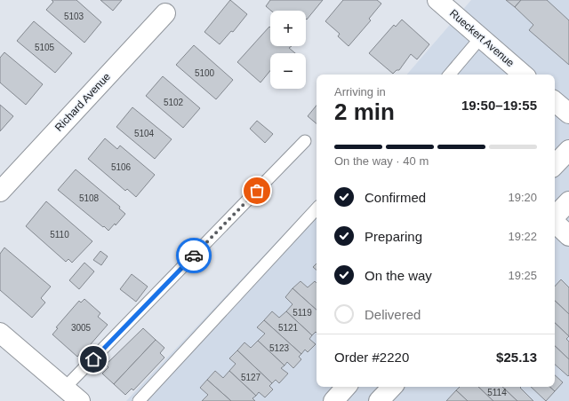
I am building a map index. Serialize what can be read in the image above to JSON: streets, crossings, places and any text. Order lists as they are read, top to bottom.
{
  "streets": {
    "street": ["Rueckert Avenue", "Richard Avenue"]
  },
  "house_numbers": [
    "5103",
    "5105",
    "5100",
    "5102",
    "5104",
    "5106",
    "5108",
    "5110",
    "5119",
    "3005",
    "5121",
    "5123",
    "5127",
    "5114"
  ],
  "page": {
    "map_buttons": ["+", "−"],
    "heading": ["2 min", "Arriving in", "19:50–19:55"],
    "panel": ["Order #2220", "$25.13"],
    "bar": "On the way · 40 m",
    "list": [
      ["Confirmed", "19:20"],
      ["Preparing", "19:22"],
      ["On the way", "19:25"],
      "Delivered"
    ]
  }
}
